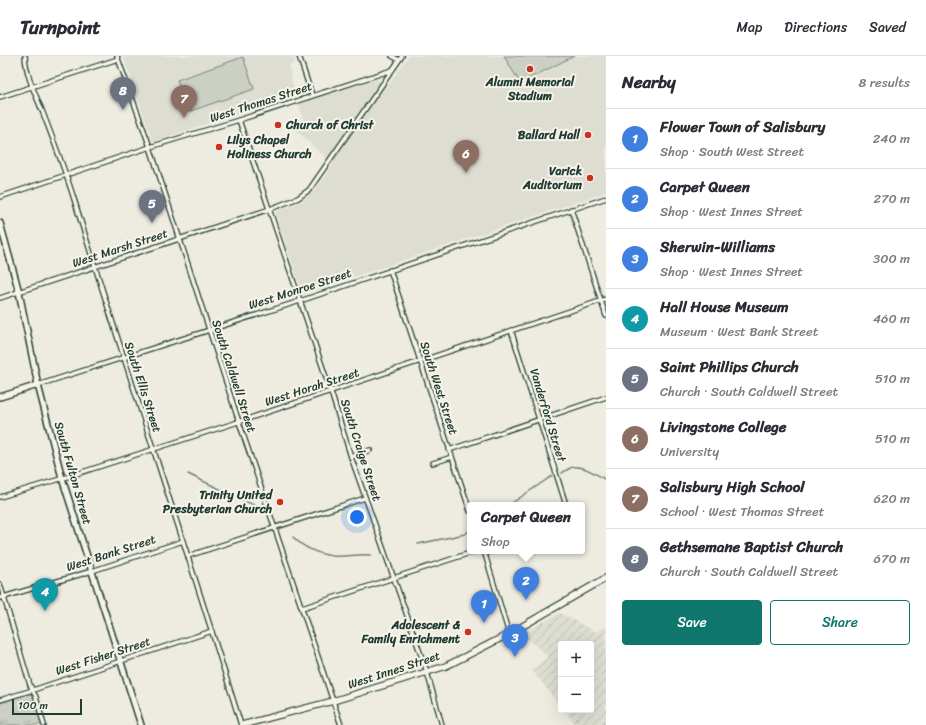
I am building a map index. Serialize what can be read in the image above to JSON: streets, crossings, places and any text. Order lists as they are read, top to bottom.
{
  "streets": {
    "main road": ["West Innes Street"],
    "street": [
      "West Thomas Street",
      "West Marsh Street",
      "West Monroe Street",
      "South Caldwell Street",
      "South Ellis Street",
      "West Horah Street",
      "South West Street",
      "Vanderford Street",
      "South Craige Street",
      "South Fulton Street",
      "West Bank Street",
      "West Fisher Street"
    ]
  },
  "crossings": [
    ["West Thomas Street", "West Marsh Street"],
    ["West Thomas Street", "South Caldwell Street"],
    ["West Thomas Street", "South Ellis Street"],
    ["West Thomas Street", "South Craige Street"],
    ["West Marsh Street", "South Caldwell Street"],
    ["West Marsh Street", "South Ellis Street"],
    ["West Marsh Street", "South Craige Street"],
    ["West Marsh Street", "South Fulton Street"],
    ["West Monroe Street", "South Caldwell Street"],
    ["West Monroe Street", "South Ellis Street"],
    ["West Monroe Street", "South West Street"],
    ["West Monroe Street", "South Craige Street"],
    ["West Monroe Street", "South Fulton Street"],
    ["South Caldwell Street", "West Horah Street"],
    ["South Caldwell Street", "West Innes Street"],
    ["South Ellis Street", "West Horah Street"],
    ["South Ellis Street", "West Bank Street"],
    ["South Ellis Street", "West Fisher Street"],
    ["South Ellis Street", "West Innes Street"],
    ["West Horah Street", "South West Street"],
    ["West Horah Street", "Vanderford Street"],
    ["West Horah Street", "South Craige Street"],
    ["West Horah Street", "South Fulton Street"],
    ["South Craige Street", "West Innes Street"],
    ["South Fulton Street", "West Bank Street"],
    ["South Fulton Street", "West Fisher Street"]
  ],
  "places": [
    "Alumni Memorial Stadium",
    "Church of Christ",
    "Ballard Hall",
    "Lilys Chapel Holiness Church",
    "Varick Auditorium",
    "Trinity United Presbyterian Church",
    "Adolescent & Family Enrichment"
  ],
  "scale_bar": "100 m",
  "page": {
    "header": "Turnpoint",
    "nav": ["Map", "Directions", "Saved"],
    "heading": ["Nearby", "8 results"],
    "pins": [
      "8",
      "7",
      "6",
      "5",
      "2",
      "4",
      "1",
      "3"
    ],
    "list": [
      {
        "mark": "1",
        "name": "Flower Town of Salisbury",
        "note": "Shop · South West Street",
        "value": "240 m"
      },
      {
        "mark": "2",
        "name": "Carpet Queen",
        "note": "Shop · West Innes Street",
        "value": "270 m"
      },
      {
        "mark": "3",
        "name": "Sherwin-Williams",
        "note": "Shop · West Innes Street",
        "value": "300 m"
      },
      {
        "mark": "4",
        "name": "Hall House Museum",
        "note": "Museum · West Bank Street",
        "value": "460 m"
      },
      {
        "mark": "5",
        "name": "Saint Phillips Church",
        "note": "Church · South Caldwell Street",
        "value": "510 m"
      },
      {
        "mark": "6",
        "name": "Livingstone College",
        "note": "University",
        "value": "510 m"
      },
      {
        "mark": "7",
        "name": "Salisbury High School",
        "note": "School · West Thomas Street",
        "value": "620 m"
      },
      {
        "mark": "8",
        "name": "Gethsemane Baptist Church",
        "note": "Church · South Caldwell Street",
        "value": "670 m"
      }
    ],
    "popup": ["Carpet Queen", "Shop"],
    "buttons": ["Save", "Share"],
    "map_buttons": ["+", "−"],
    "scale": "100 m"
  }
}
